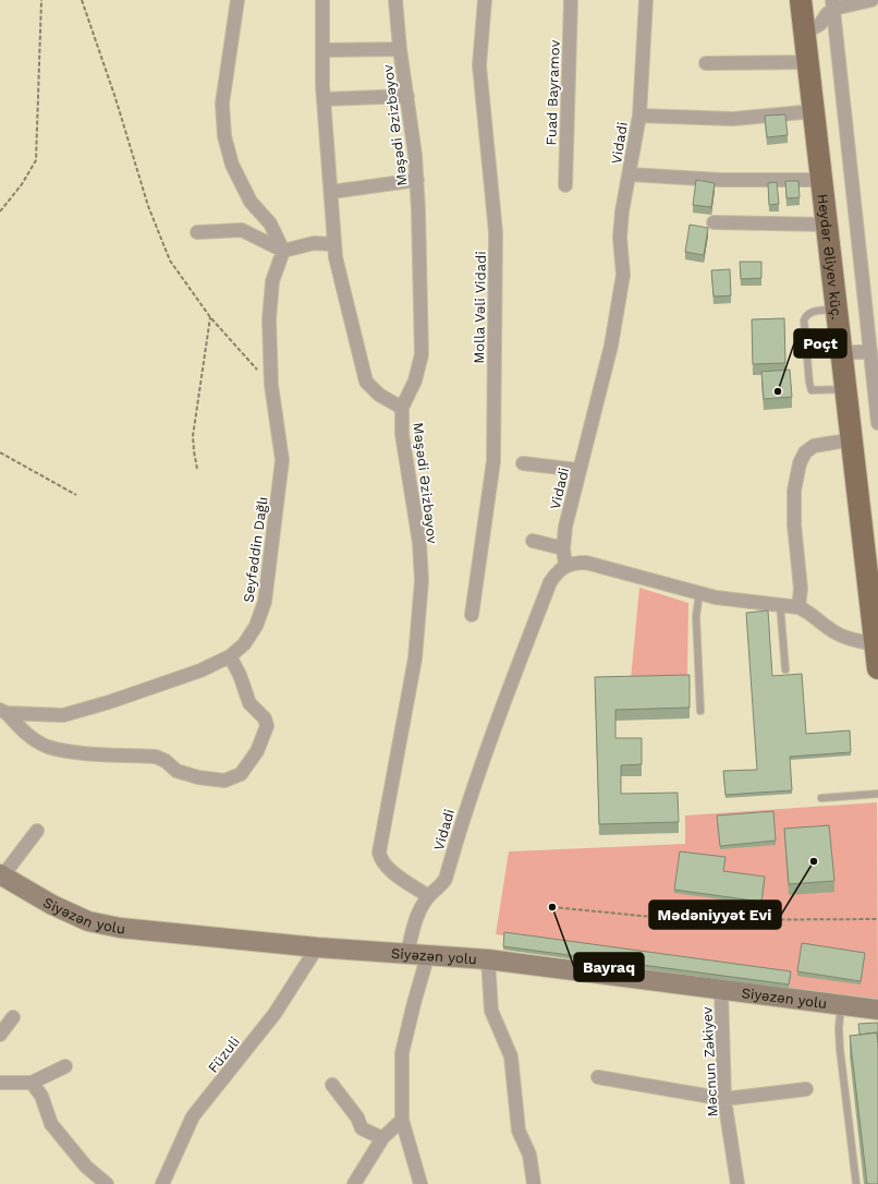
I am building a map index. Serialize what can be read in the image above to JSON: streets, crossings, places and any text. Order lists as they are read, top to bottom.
{
  "streets": {
    "main road": ["Heydər Əliyev küç."],
    "street": [
      "Fuad Bayramov",
      "Məşədi Əzizbəyov",
      "Vidadi",
      "Molla Vəli Vidadi",
      "Seyfəddin Dağlı",
      "Siyəzən yolu",
      "Füzuli",
      "Məcnun Zəkiyev"
    ]
  },
  "crossings": [
    ["Məşədi Əzizbəyov", "Vidadi"],
    ["Vidadi", "Siyəzən yolu"],
    ["Siyəzən yolu", "Füzuli"],
    ["Siyəzən yolu", "Məcnun Zəkiyev"]
  ],
  "places": ["Poçt", "Mədəniyyət Evi", "Bayraq"]
}
